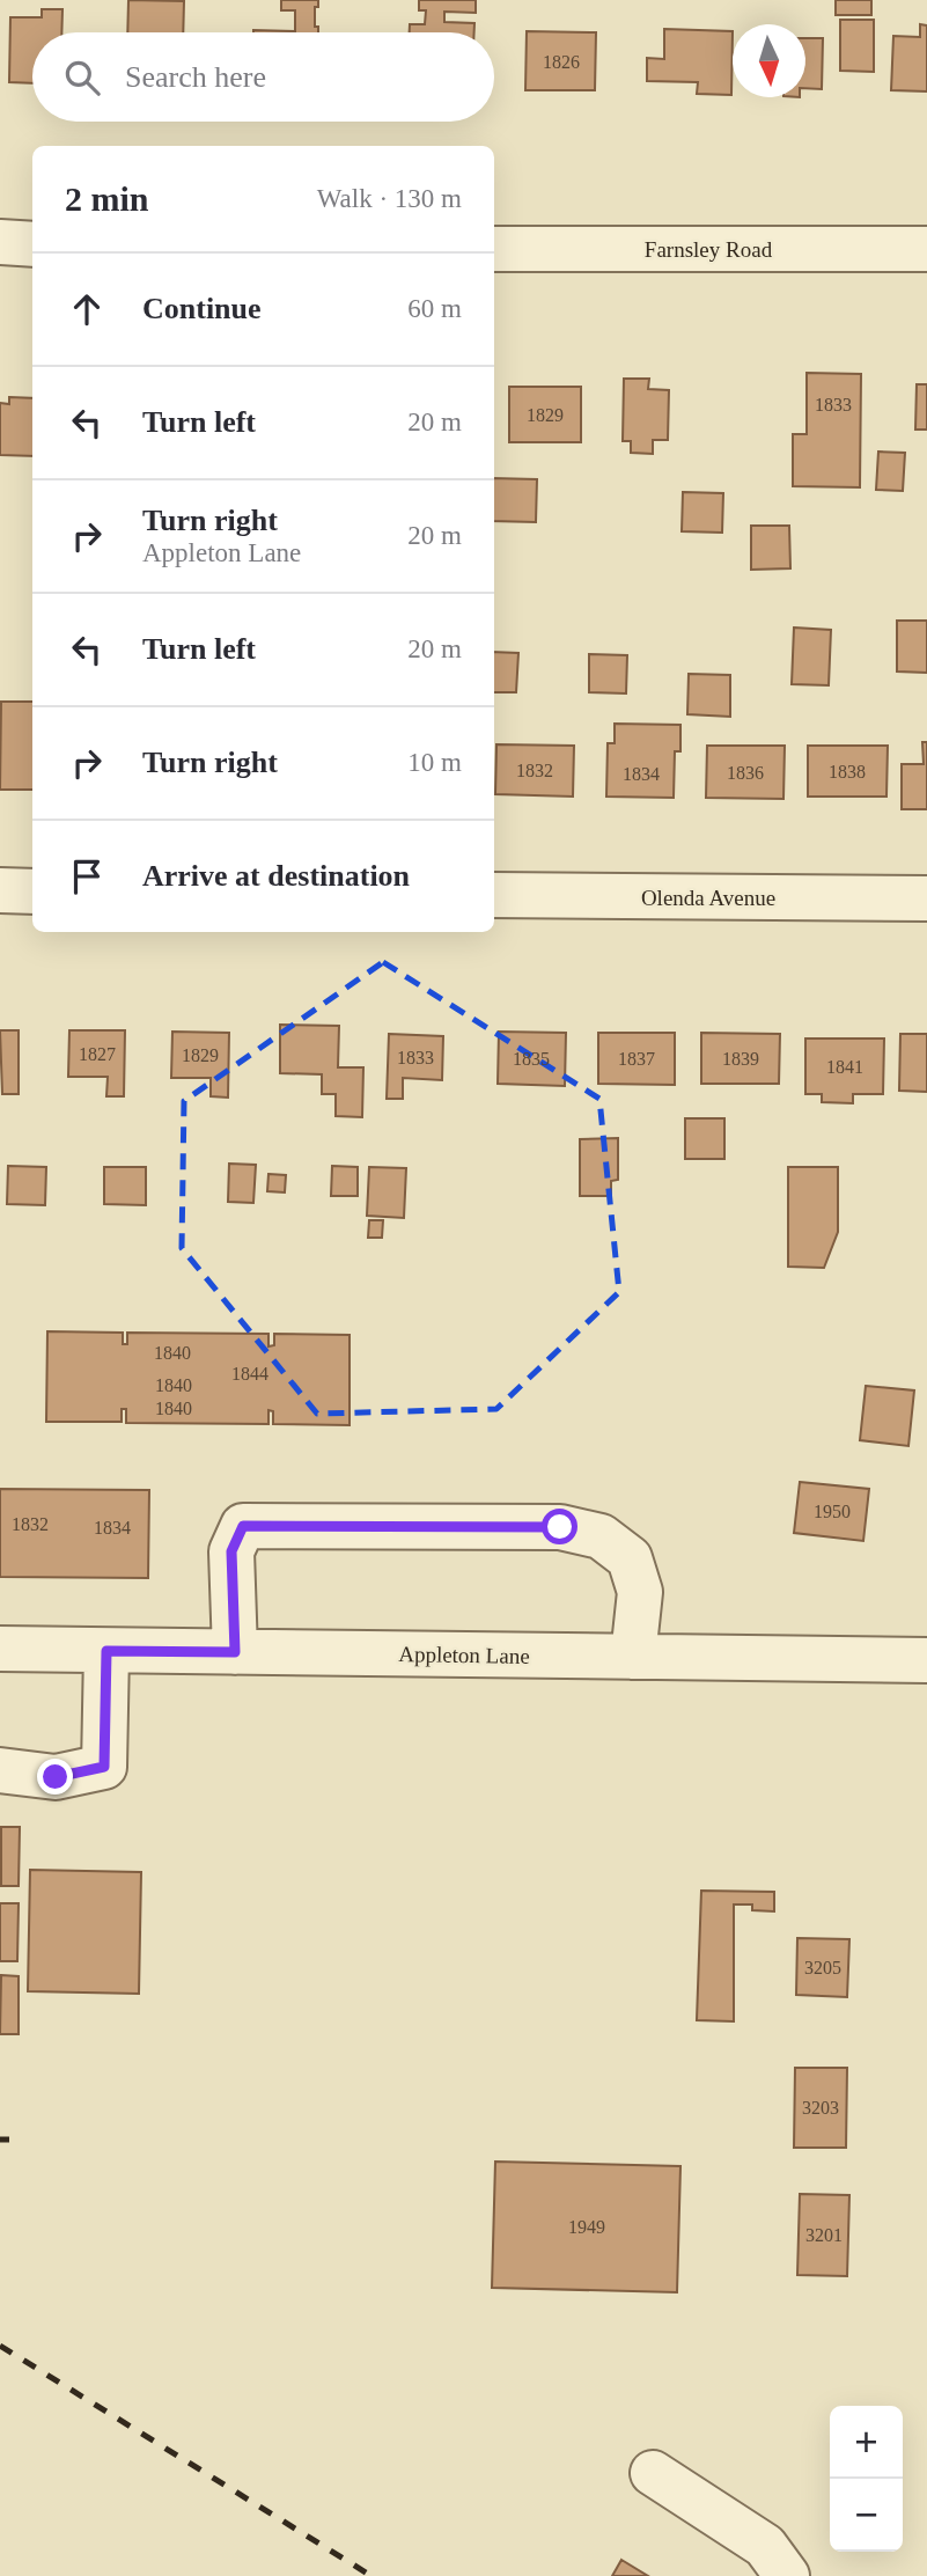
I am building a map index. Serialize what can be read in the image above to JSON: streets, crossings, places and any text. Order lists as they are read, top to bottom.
{
  "streets": {
    "street": ["Farnsley Road", "Olenda Avenue", "Appleton Lane"]
  },
  "house_numbers": [
    "1826",
    "1833",
    "1829",
    "1832",
    "1838",
    "1836",
    "1834",
    "1827",
    "1829",
    "1833",
    "1835",
    "1837",
    "1839",
    "1841",
    "1840",
    "1844",
    "1840",
    "1840",
    "1950",
    "1832",
    "1834",
    "3205",
    "3203",
    "1949",
    "3201"
  ],
  "north": "bottom",
  "page": {
    "search": "Search here",
    "heading": ["2 min", "Walk · 130 m"],
    "list": [
      ["Continue", "60 m"],
      ["Turn left", "20 m"],
      ["Turn right", "Appleton Lane", "20 m"],
      ["Turn left", "20 m"],
      ["Turn right", "10 m"],
      "Arrive at destination"
    ],
    "map_buttons": ["+", "−"]
  }
}
